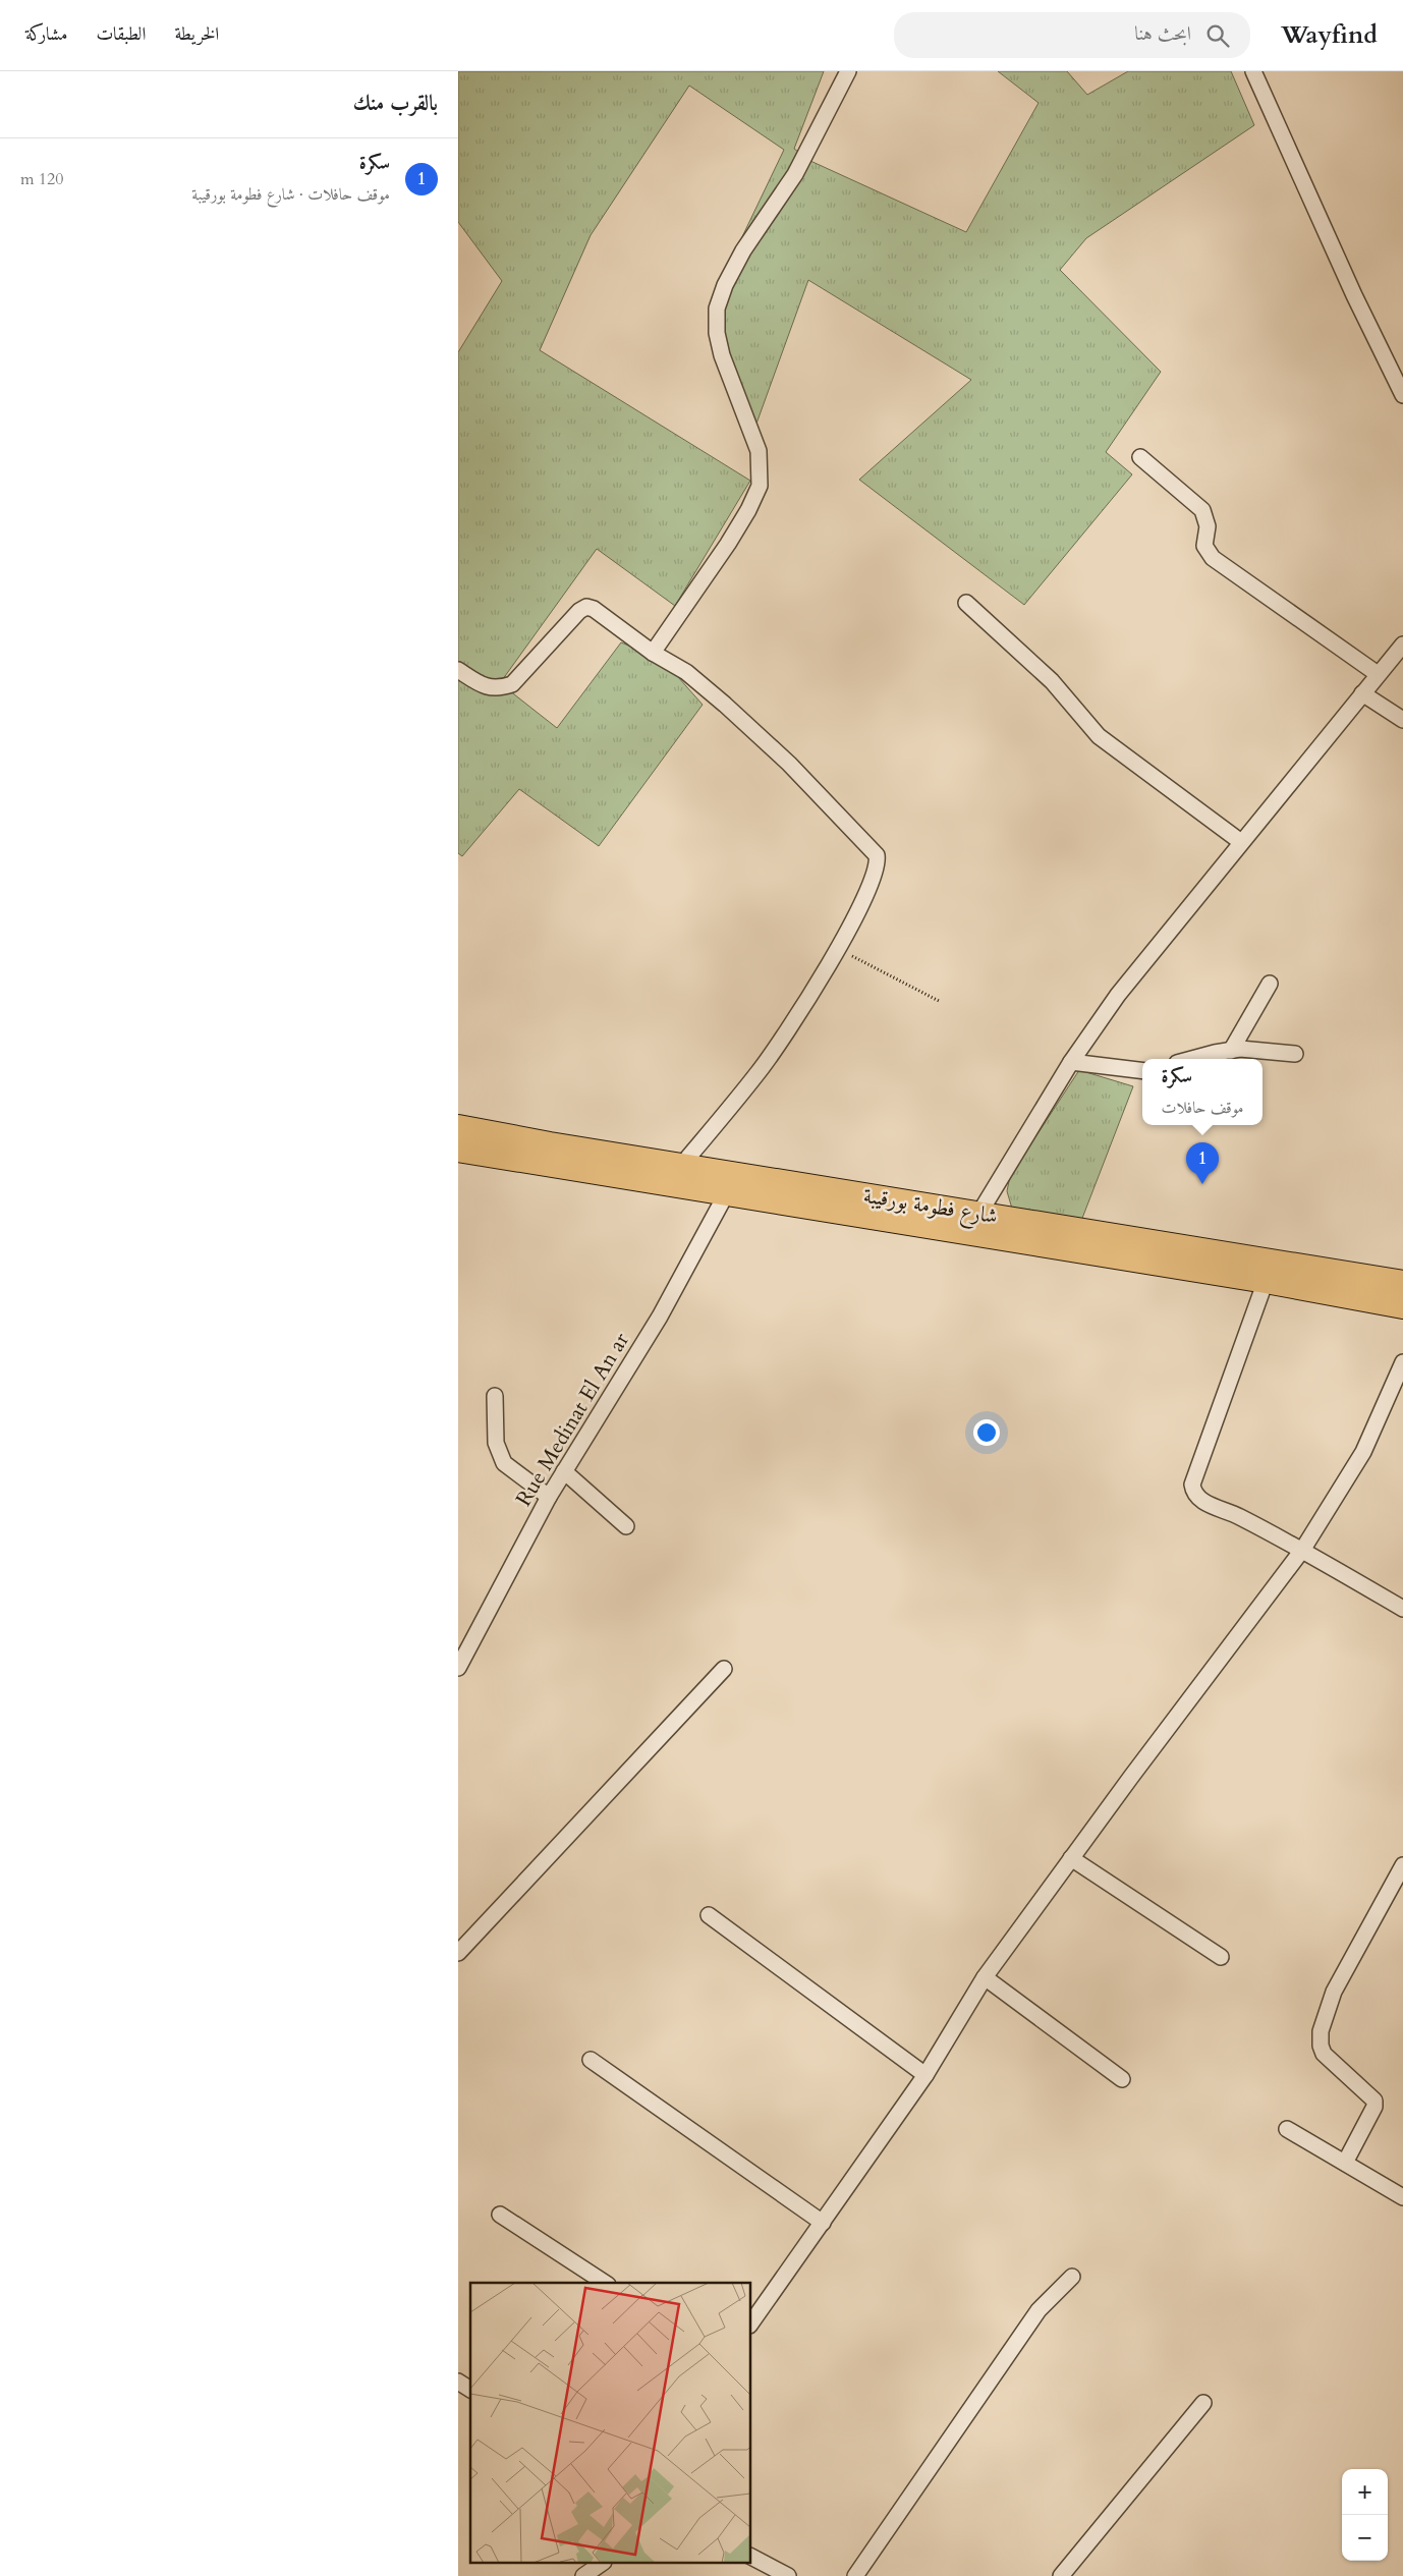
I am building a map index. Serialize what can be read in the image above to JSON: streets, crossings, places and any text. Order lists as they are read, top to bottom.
{
  "streets": {
    "main road": ["شارع فطومة بورقيبة"],
    "street": ["Rue Medinat El An ar"]
  },
  "crossings": [
    ["شارع فطومة بورقيبة", "Rue Medinat El An ar"]
  ],
  "page": {
    "header": "Wayfind",
    "search": "ابحث هنا",
    "nav": ["الخريطة", "الطبقات", "مشاركة"],
    "heading": "بالقرب منك",
    "list": [
      {
        "mark": "1",
        "name": "سكرة",
        "note": "موقف حافلات · شارع فطومة بورقيبة",
        "value": "120 m"
      }
    ],
    "popup": ["سكرة", "موقف حافلات"],
    "pins": "1",
    "map_buttons": ["+", "−"]
  }
}
